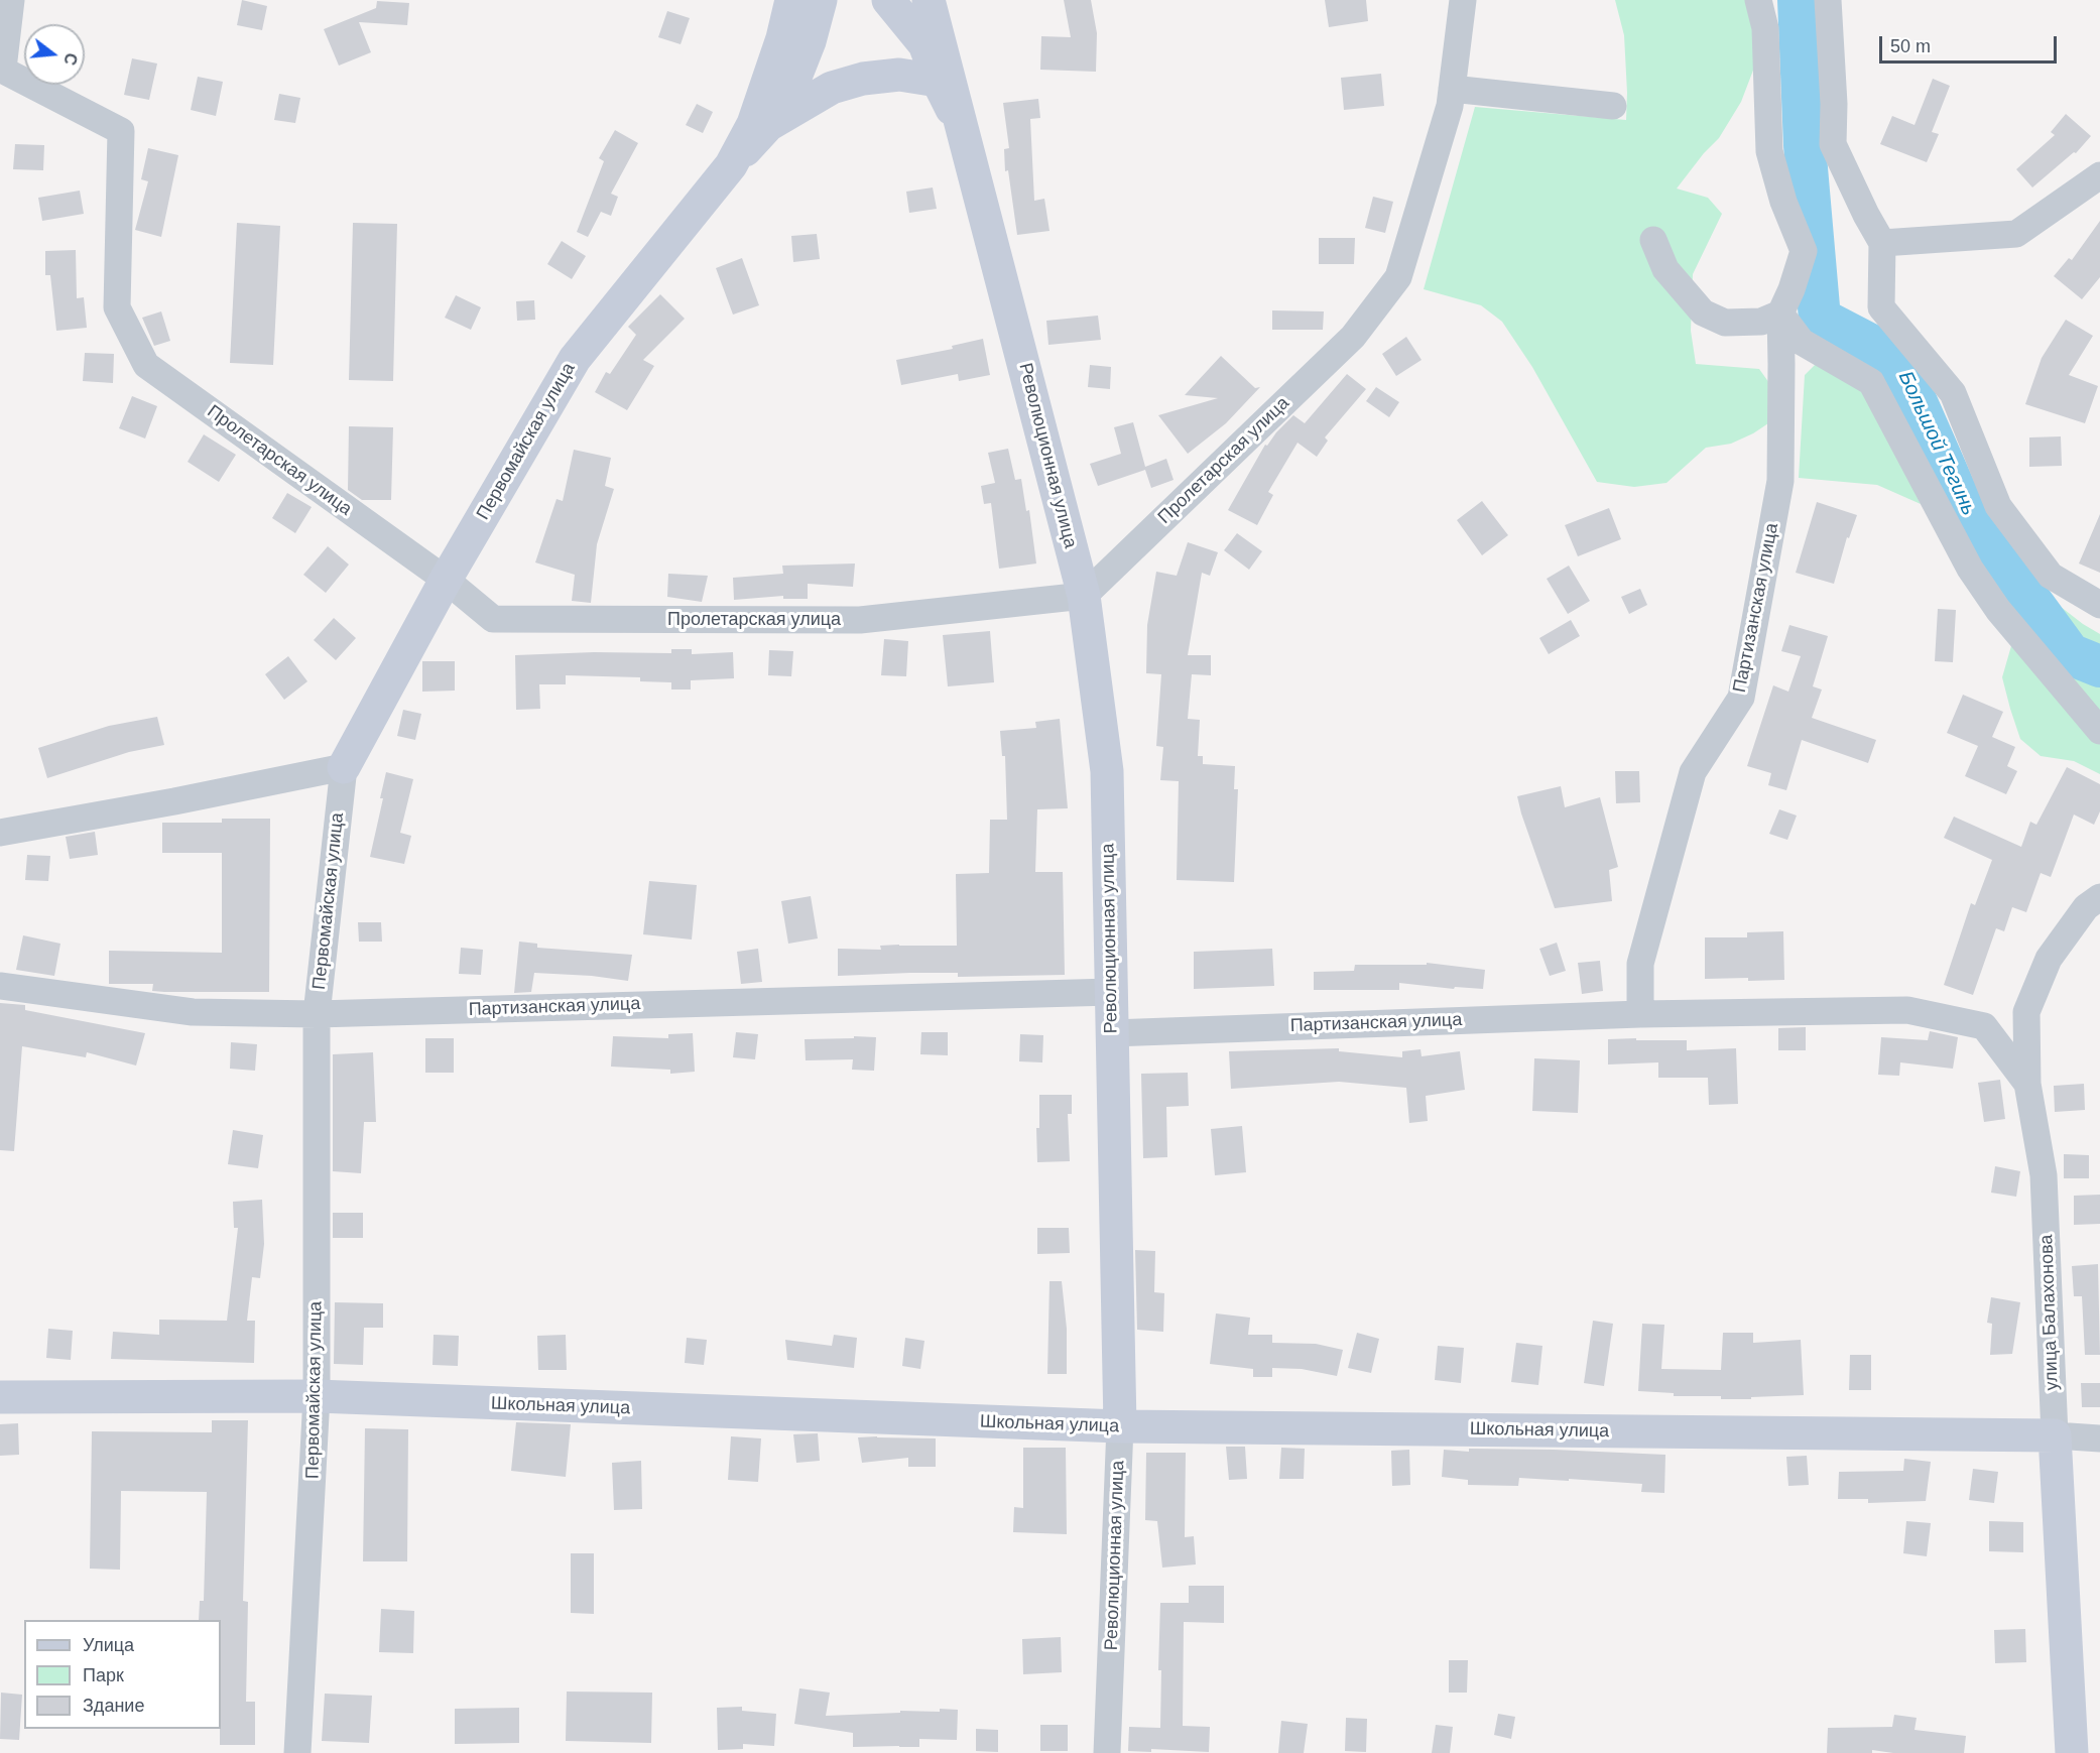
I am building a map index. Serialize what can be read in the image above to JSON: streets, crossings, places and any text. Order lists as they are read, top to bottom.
{
  "streets": {
    "street": [
      "Первомайская улица",
      "Революционная улица",
      "Пролетарская улица",
      "Партизанская улица",
      "улица Балахонова",
      "Школьная улица"
    ]
  },
  "crossings": [
    ["Первомайская улица", "Пролетарская улица"],
    ["Первомайская улица", "Партизанская улица"],
    ["Первомайская улица", "Школьная улица"],
    ["Революционная улица", "Пролетарская улица"],
    ["Революционная улица", "Партизанская улица"],
    ["Революционная улица", "Школьная улица"],
    ["Партизанская улица", "улица Балахонова"],
    ["улица Балахонова", "Школьная улица"]
  ],
  "water": ["Большой Тегинь"],
  "legend": ["Улица", "Парк", "Здание"],
  "scale_bar": "50 m",
  "north": "right"
}
